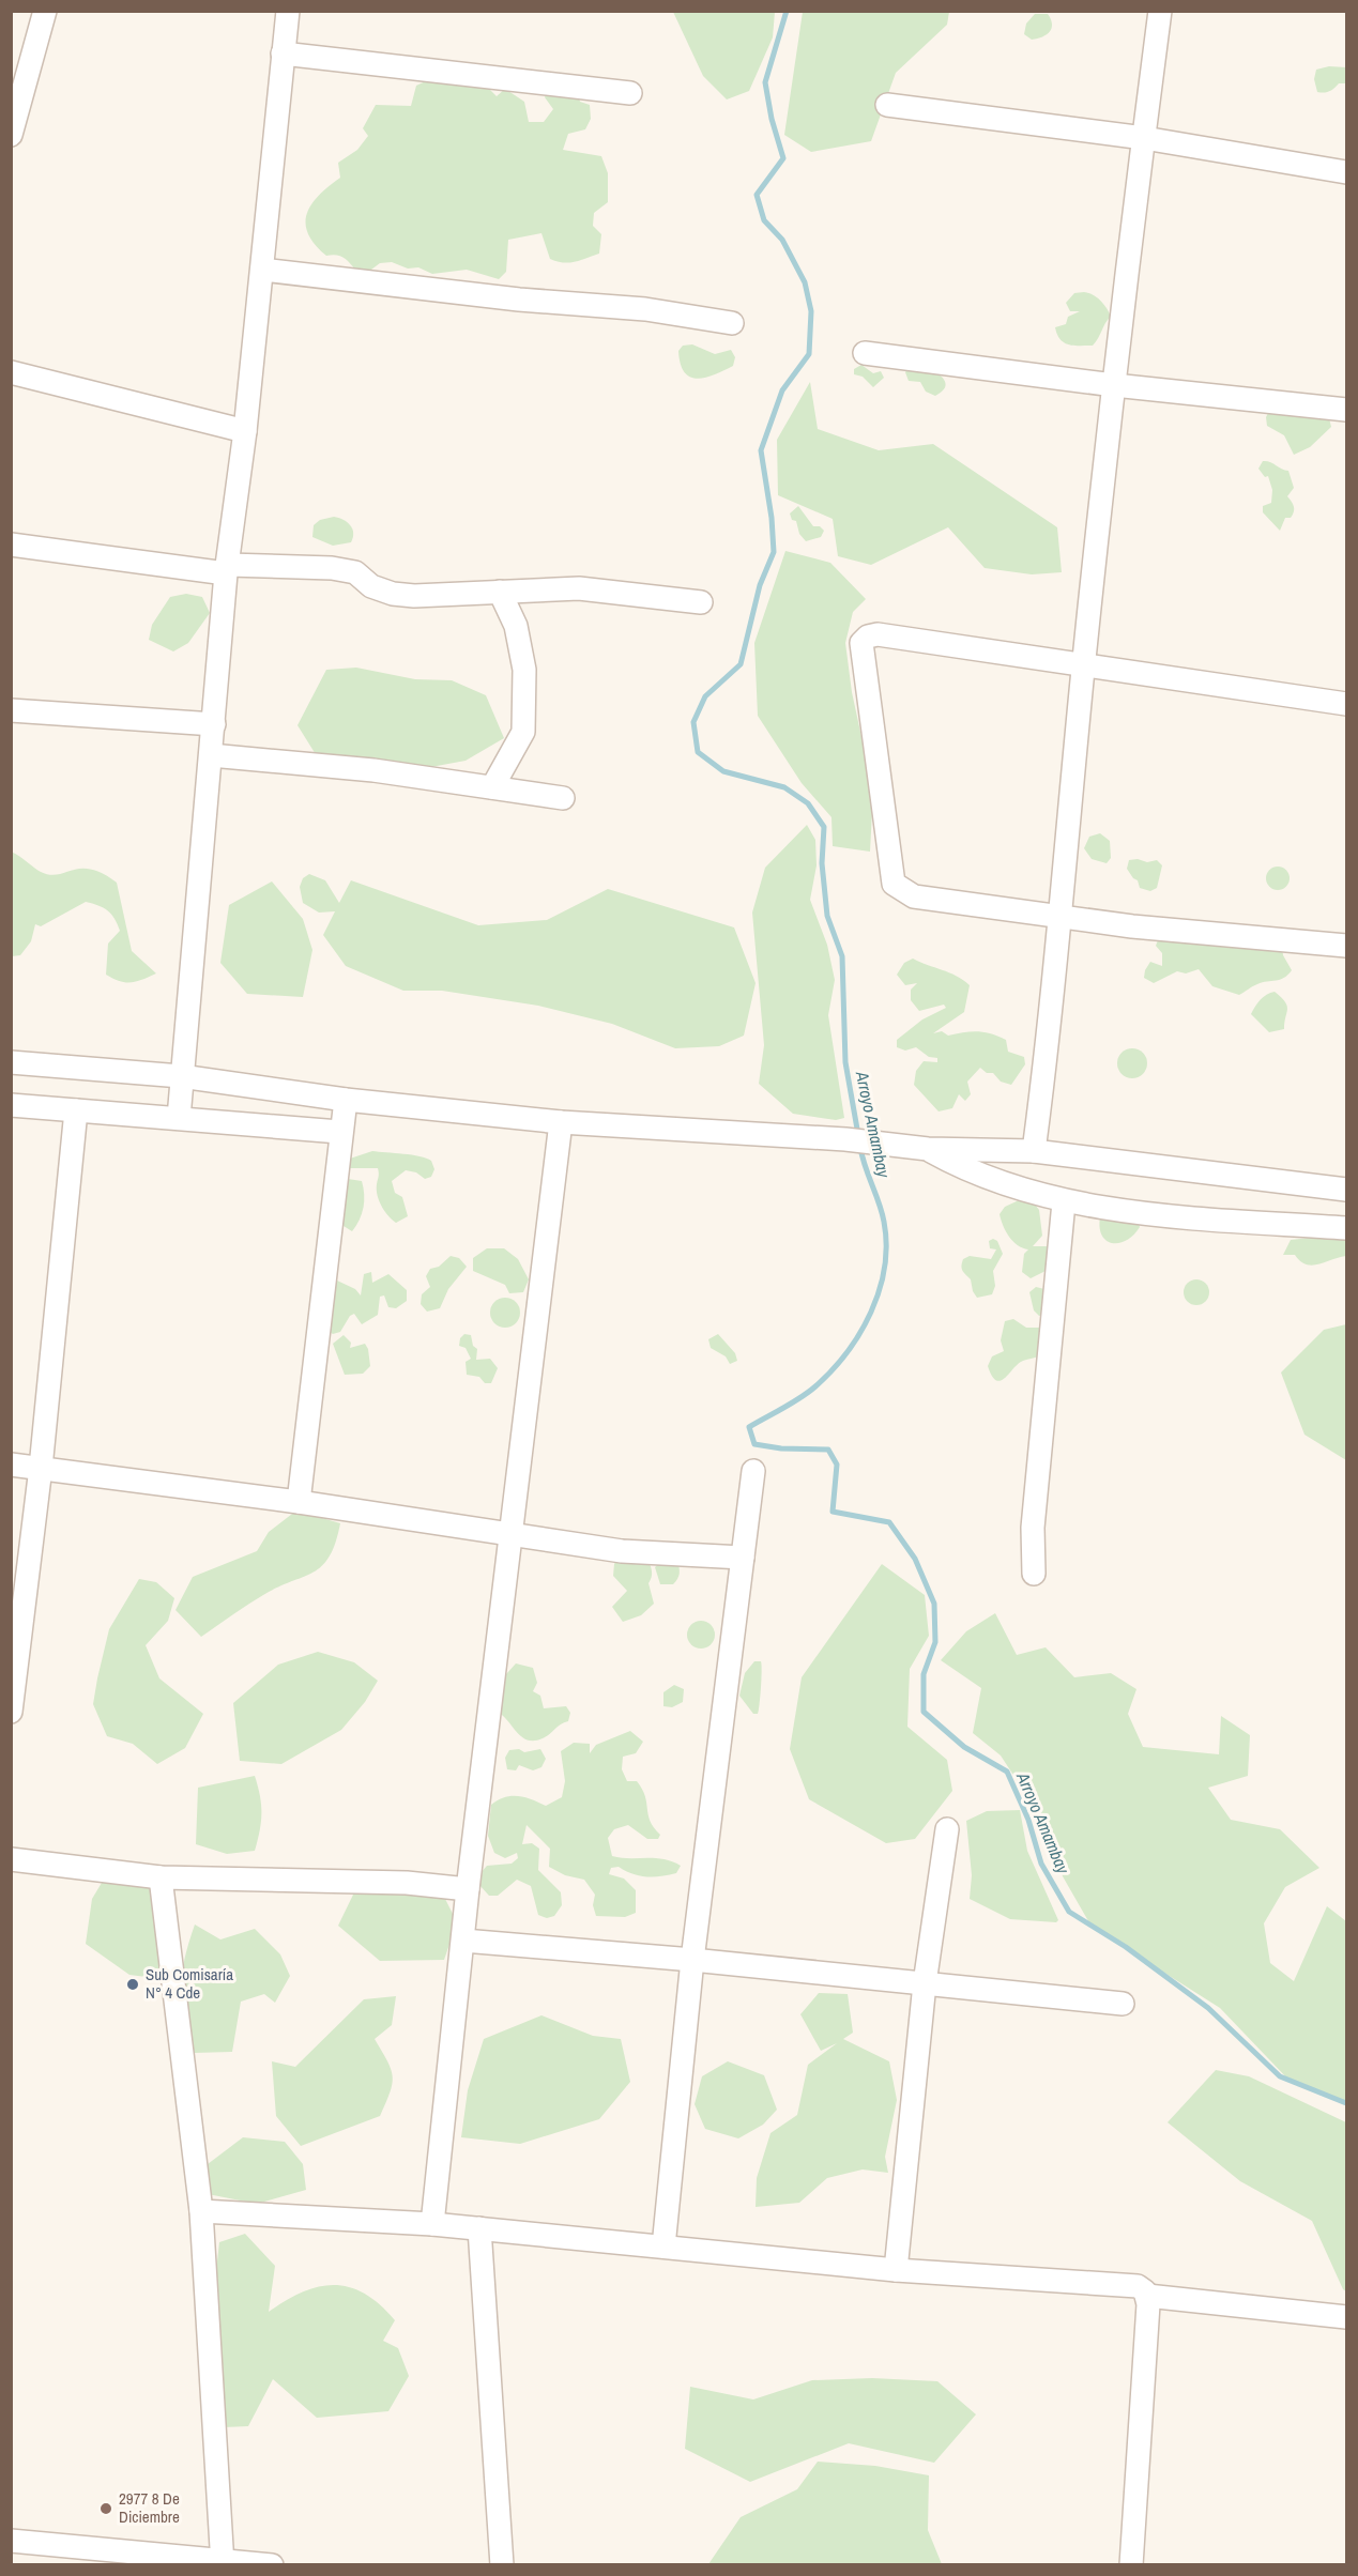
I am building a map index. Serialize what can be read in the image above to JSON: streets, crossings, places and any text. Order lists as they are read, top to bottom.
{
  "water": ["Arroyo Amambay"],
  "places": ["Sub Comisaría N° 4 Cde", "2977 8 De Diciembre"]
}
